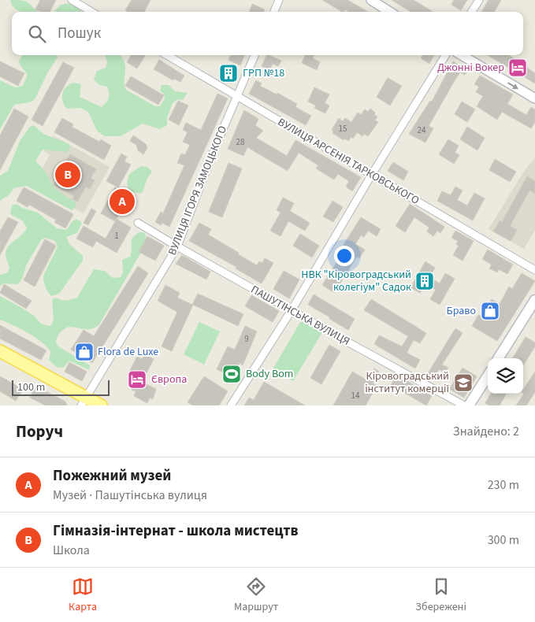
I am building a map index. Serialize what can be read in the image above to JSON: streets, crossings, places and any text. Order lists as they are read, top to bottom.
{
  "streets": {
    "street": ["ВУЛИЦЯ АРСЕНІЯ ТАРКОВСЬКОГО", "ВУЛИЦЯ ІГОРЯ ЗАМОЦЬКОГО", "ПАШУТІНСЬКА ВУЛИЦЯ"]
  },
  "crossings": [
    ["ВУЛИЦЯ АРСЕНІЯ ТАРКОВСЬКОГО", "ВУЛИЦЯ ІГОРЯ ЗАМОЦЬКОГО"],
    ["ВУЛИЦЯ ІГОРЯ ЗАМОЦЬКОГО", "ПАШУТІНСЬКА ВУЛИЦЯ"]
  ],
  "places": {
    "hotel": ["Джонні Вокер", "Європа"],
    "building": ["ГРП №18", "НВК \"Кіровоградський колегіум\" Садок"],
    "shop": ["Браво", "Flora de Luxe"],
    "sports": ["Body Bom"],
    "school or university": ["Кіровоградський інститут комерції"]
  },
  "house_numbers": [
    "15",
    "24",
    "28",
    "1",
    "9",
    "14"
  ],
  "scale_bar": "100 m",
  "page": {
    "search": "Пошук",
    "pins": ["B", "A"],
    "scale": "100 m",
    "heading": ["Поруч", "Знайдено: 2"],
    "list": [
      {
        "mark": "A",
        "name": "Пожежний музей",
        "note": "Музей · Пашутінська вулиця",
        "value": "230 m"
      },
      {
        "mark": "B",
        "name": "Гімназія-інтернат - школа мистецтв",
        "note": "Школа",
        "value": "300 m"
      }
    ],
    "nav": ["Карта", "Маршрут", "Збережені"]
  }
}
